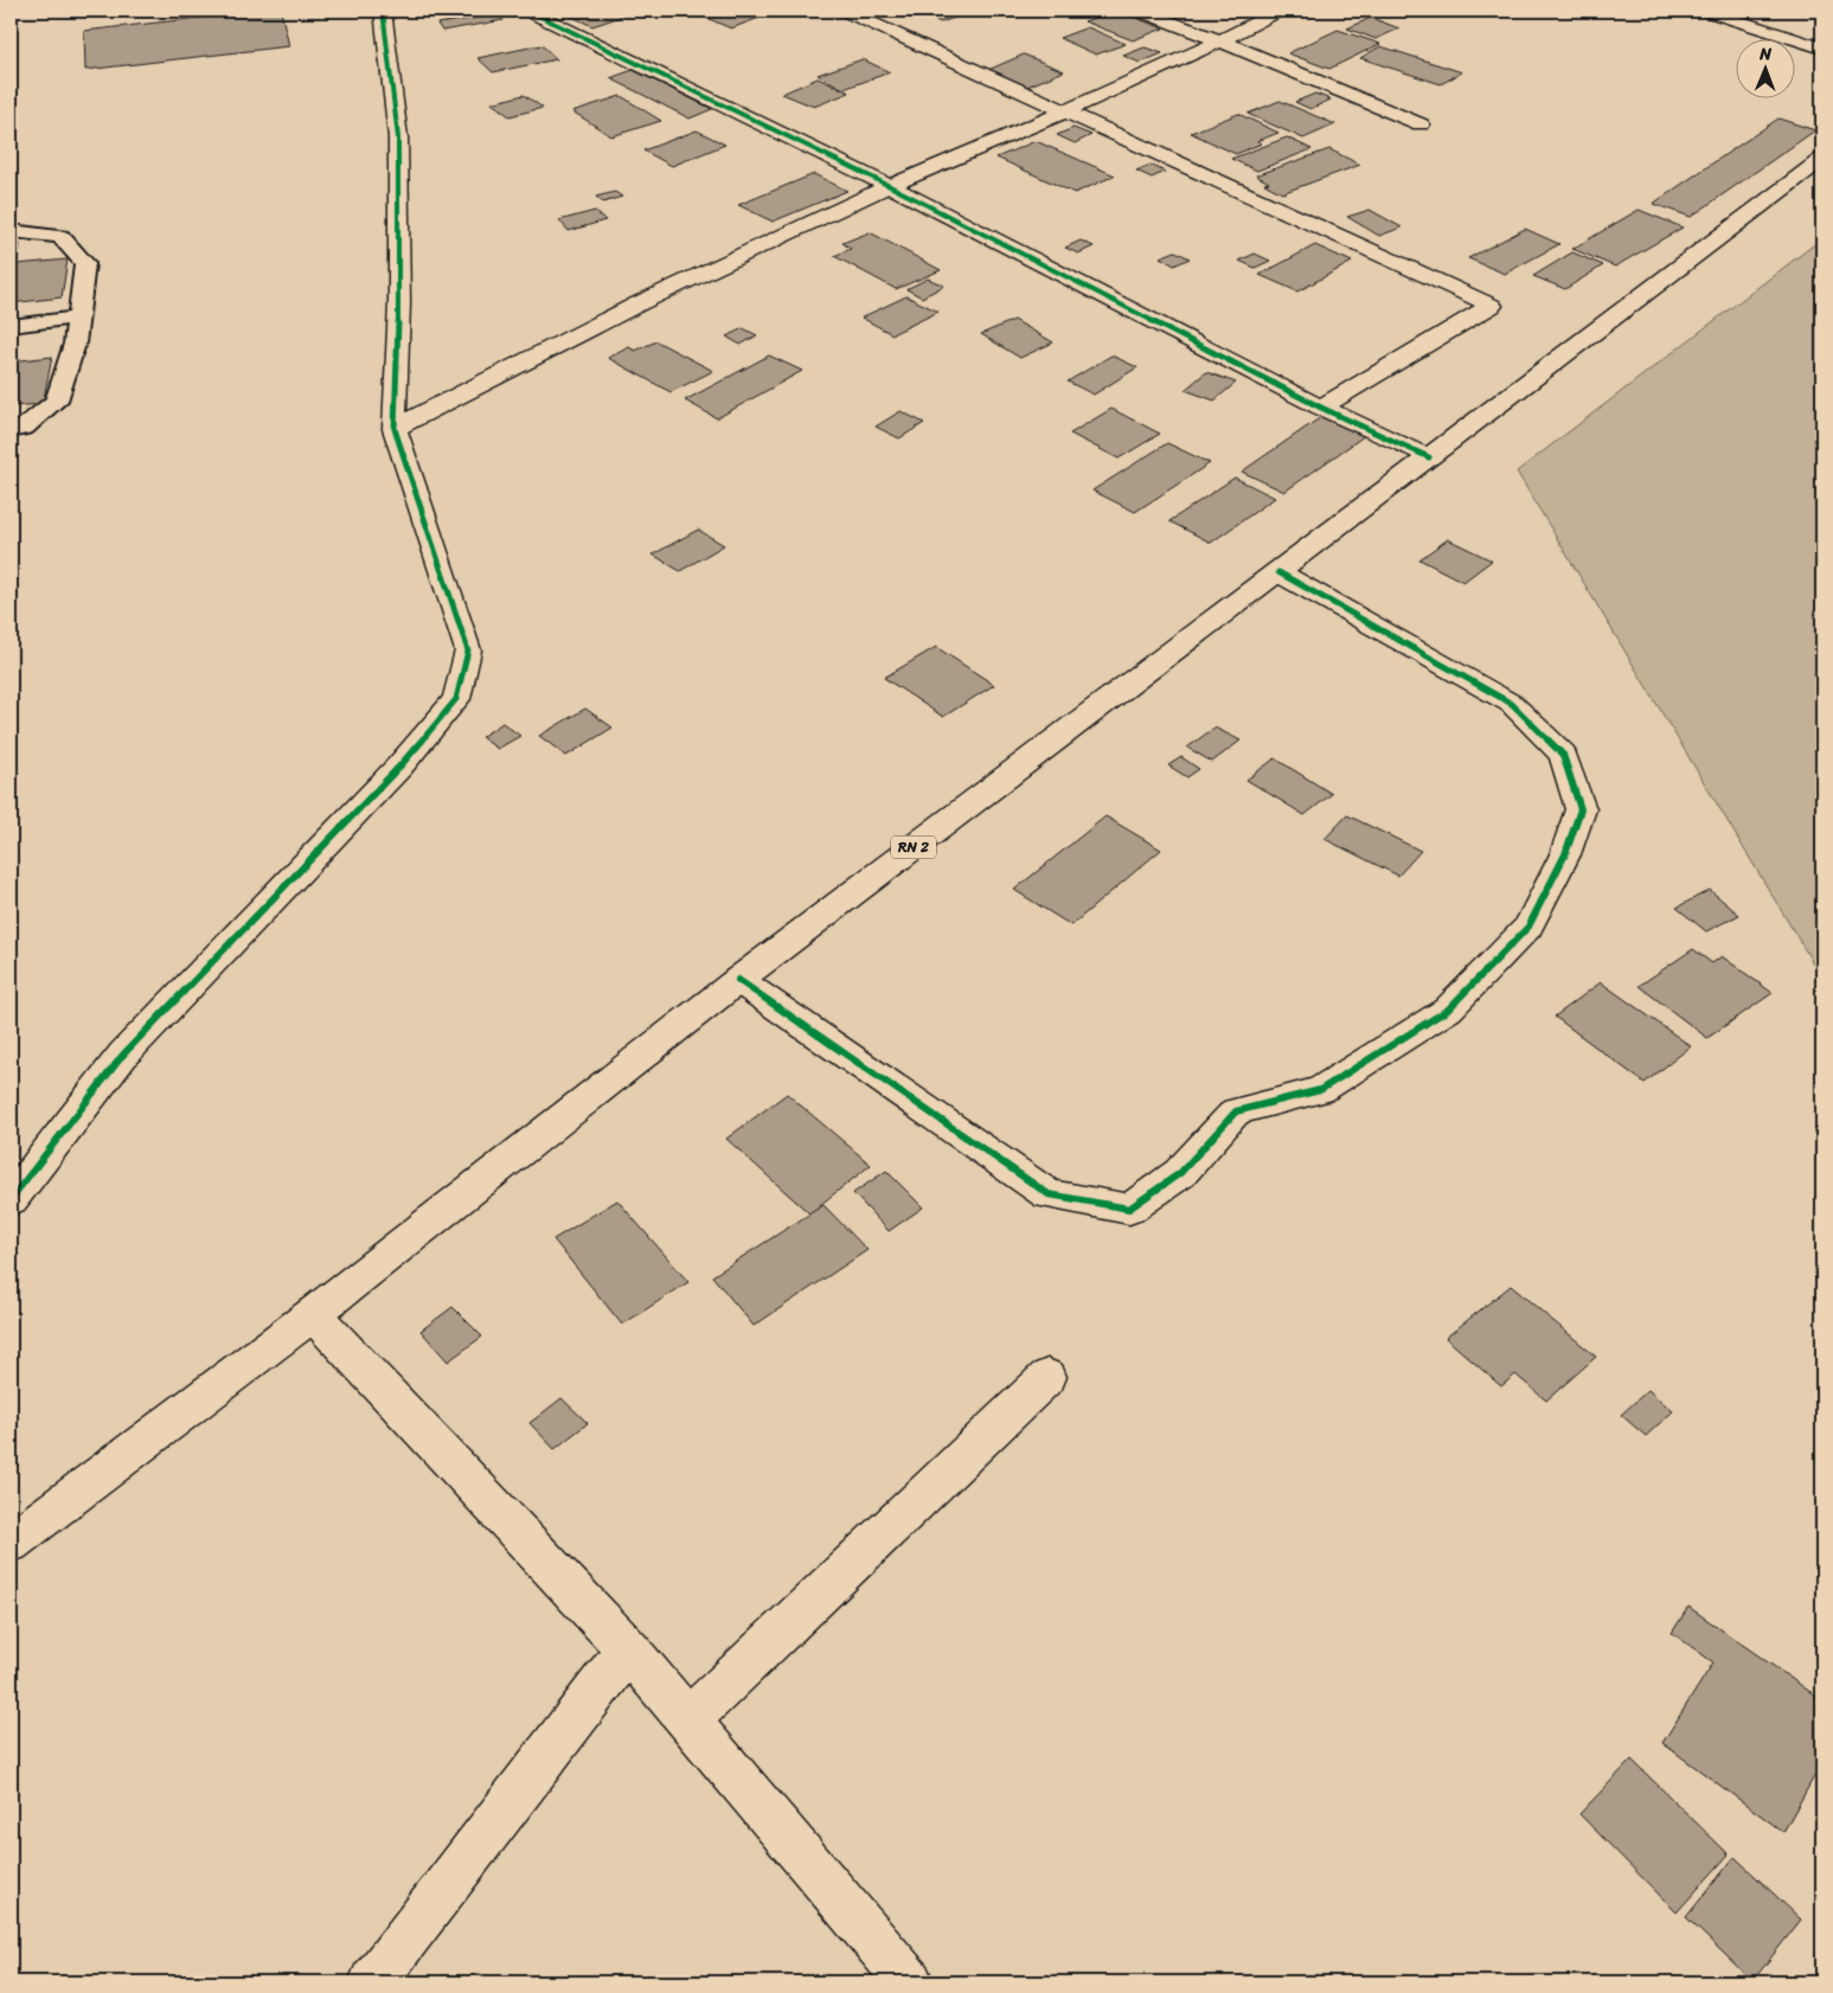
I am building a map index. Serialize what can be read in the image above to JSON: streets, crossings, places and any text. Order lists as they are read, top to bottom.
{
  "streets": {
    "main road": ["RN 2"]
  },
  "north": "top"
}
